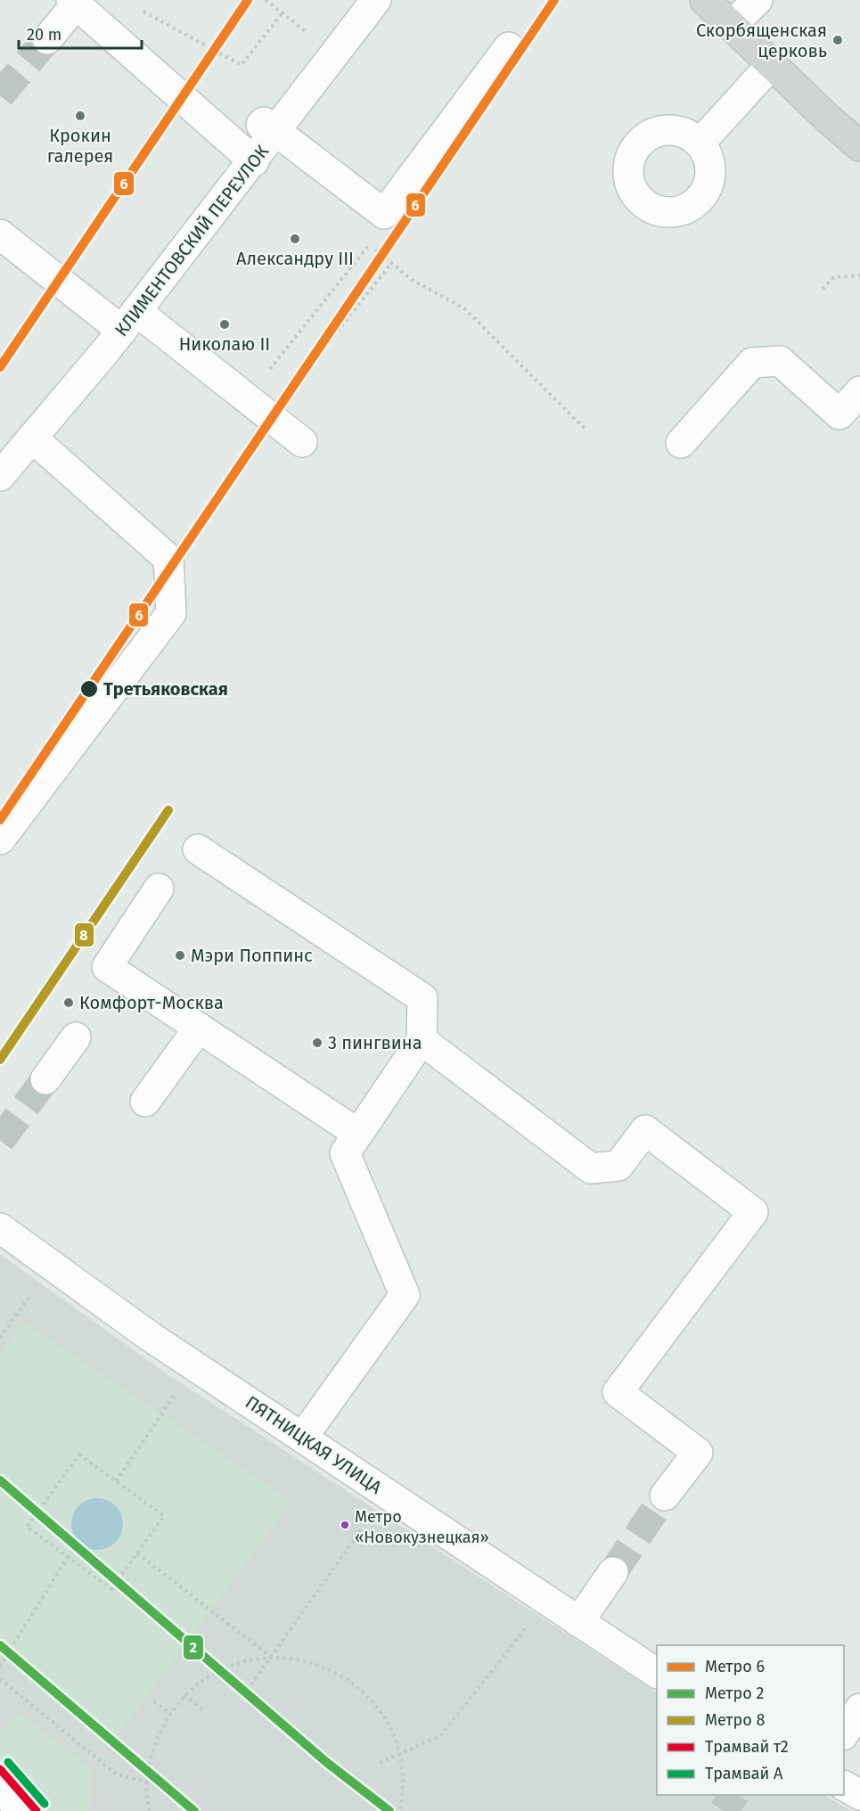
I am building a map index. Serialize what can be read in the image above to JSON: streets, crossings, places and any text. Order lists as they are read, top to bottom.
{
  "streets": {
    "street": ["КЛИМЕНТОВСКИЙ ПЕРЕУЛОК", "ПЯТНИЦКАЯ УЛИЦА"]
  },
  "places": [
    "Скорбященская церковь",
    "Крокин галерея",
    "Александру III",
    "Николаю II",
    "Третьяковская",
    "Мэри Поппинс",
    "Комфорт-Москва",
    "3 пингвина",
    "Метро «Новокузнецкая»"
  ],
  "lines": [
    "metro line 6",
    "metro line 8",
    "metro line 2",
    "tram line А",
    "tram line т2"
  ],
  "legend": [
    "Метро 6",
    "Метро 2",
    "Метро 8",
    "Трамвай т2",
    "Трамвай А"
  ],
  "scale_bar": "20 m"
}
